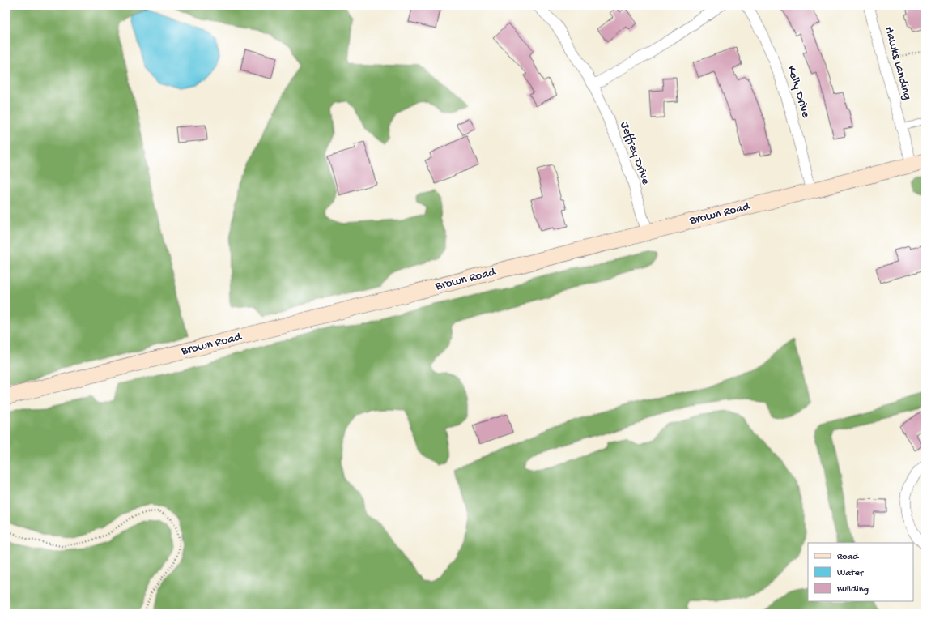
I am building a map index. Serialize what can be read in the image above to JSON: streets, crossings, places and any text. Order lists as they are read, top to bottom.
{
  "streets": {
    "street": [
      "Hawks Landing",
      "Kelly Drive",
      "Jeffrey Drive",
      "Brown Road"
    ]
  },
  "crossings": [
    ["Hawks Landing", "Brown Road"],
    ["Kelly Drive", "Brown Road"],
    ["Jeffrey Drive", "Brown Road"]
  ],
  "legend": ["Road", "Water", "Building"]
}
